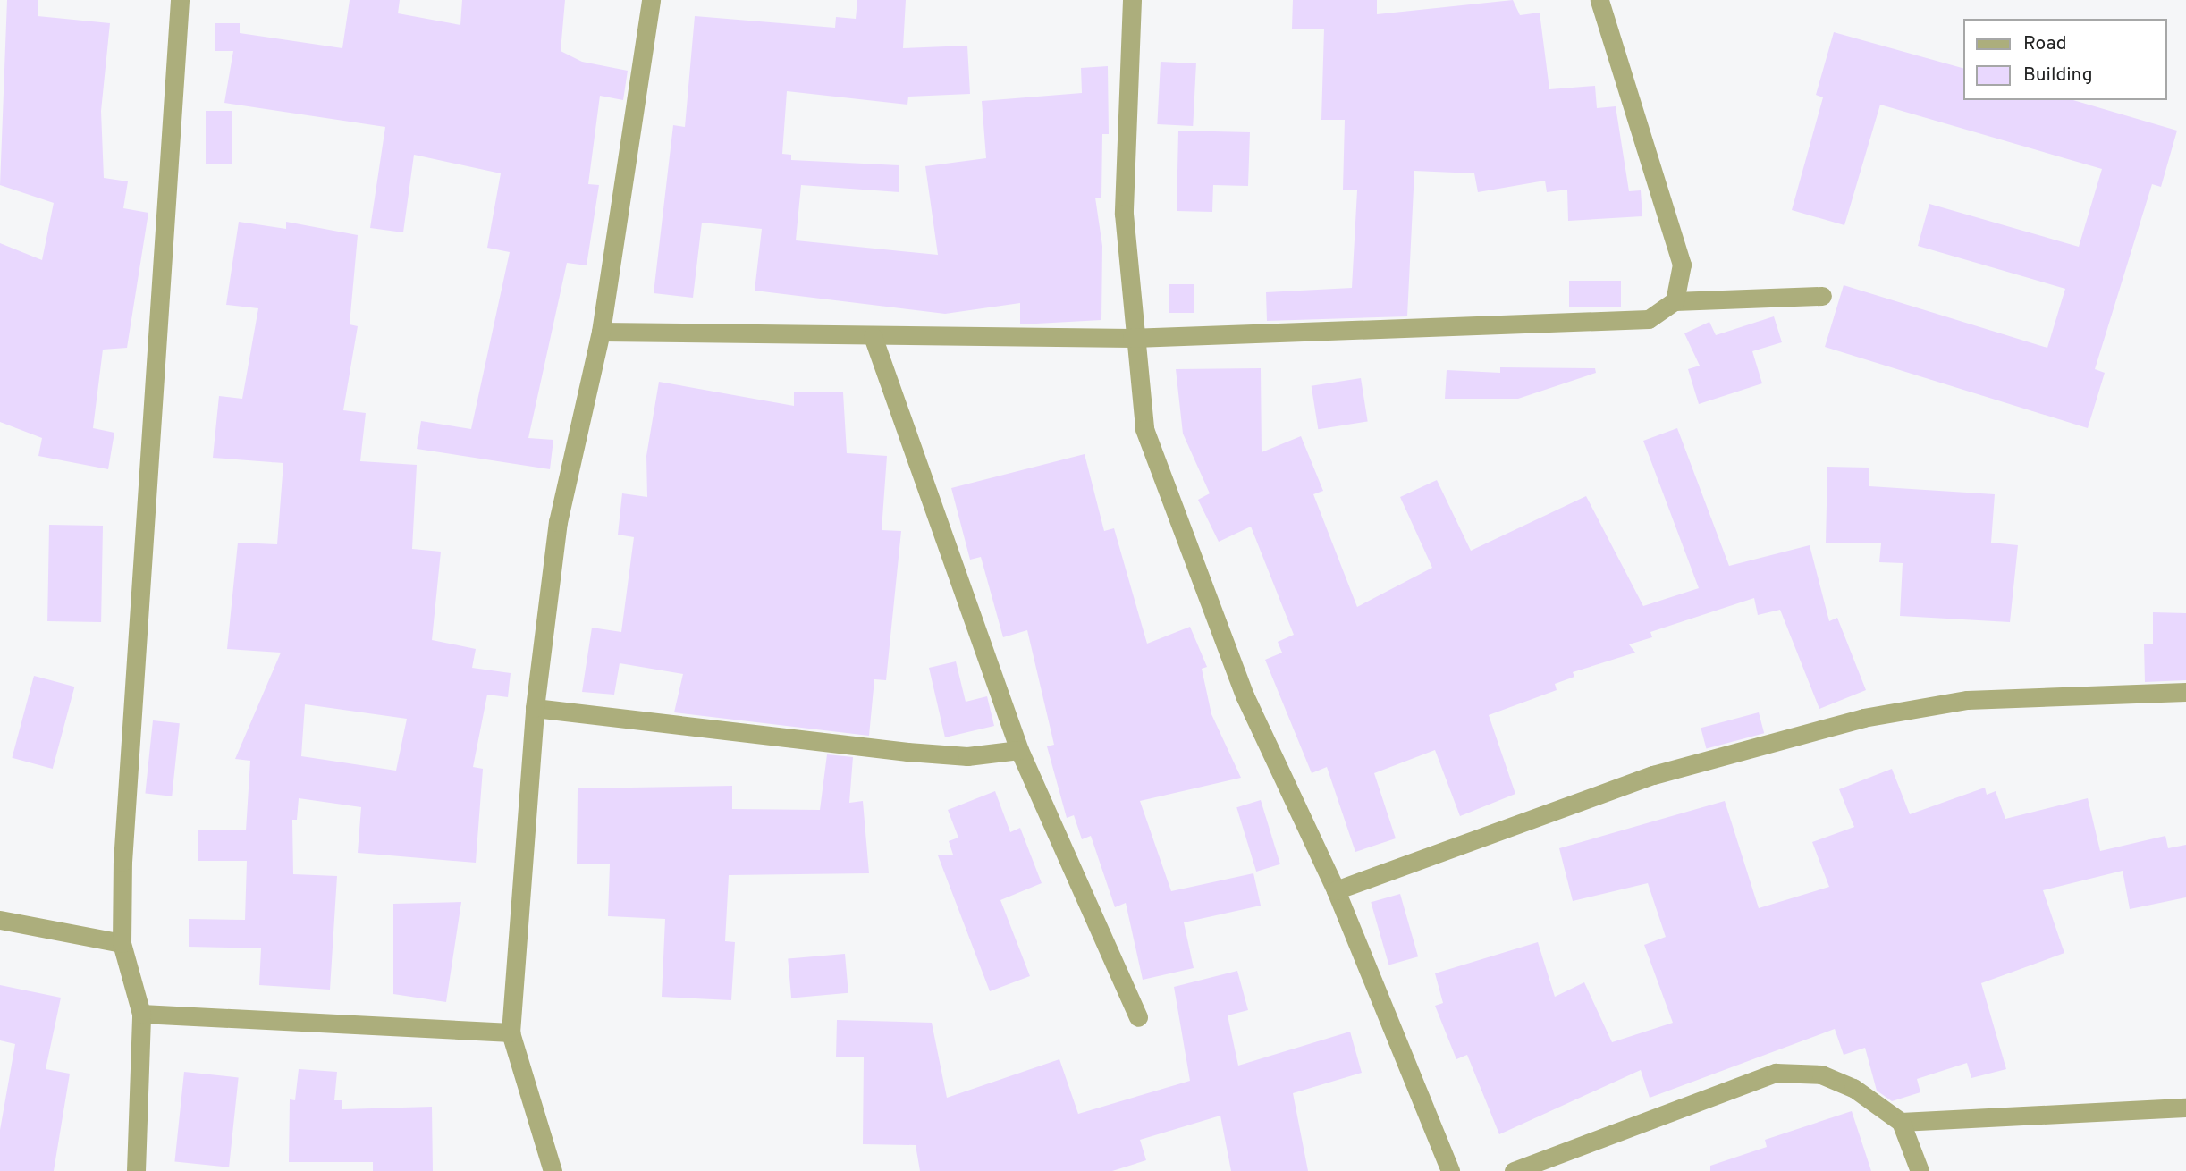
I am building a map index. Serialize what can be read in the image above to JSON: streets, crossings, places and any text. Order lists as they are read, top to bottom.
{
  "legend": ["Road", "Building"]
}
